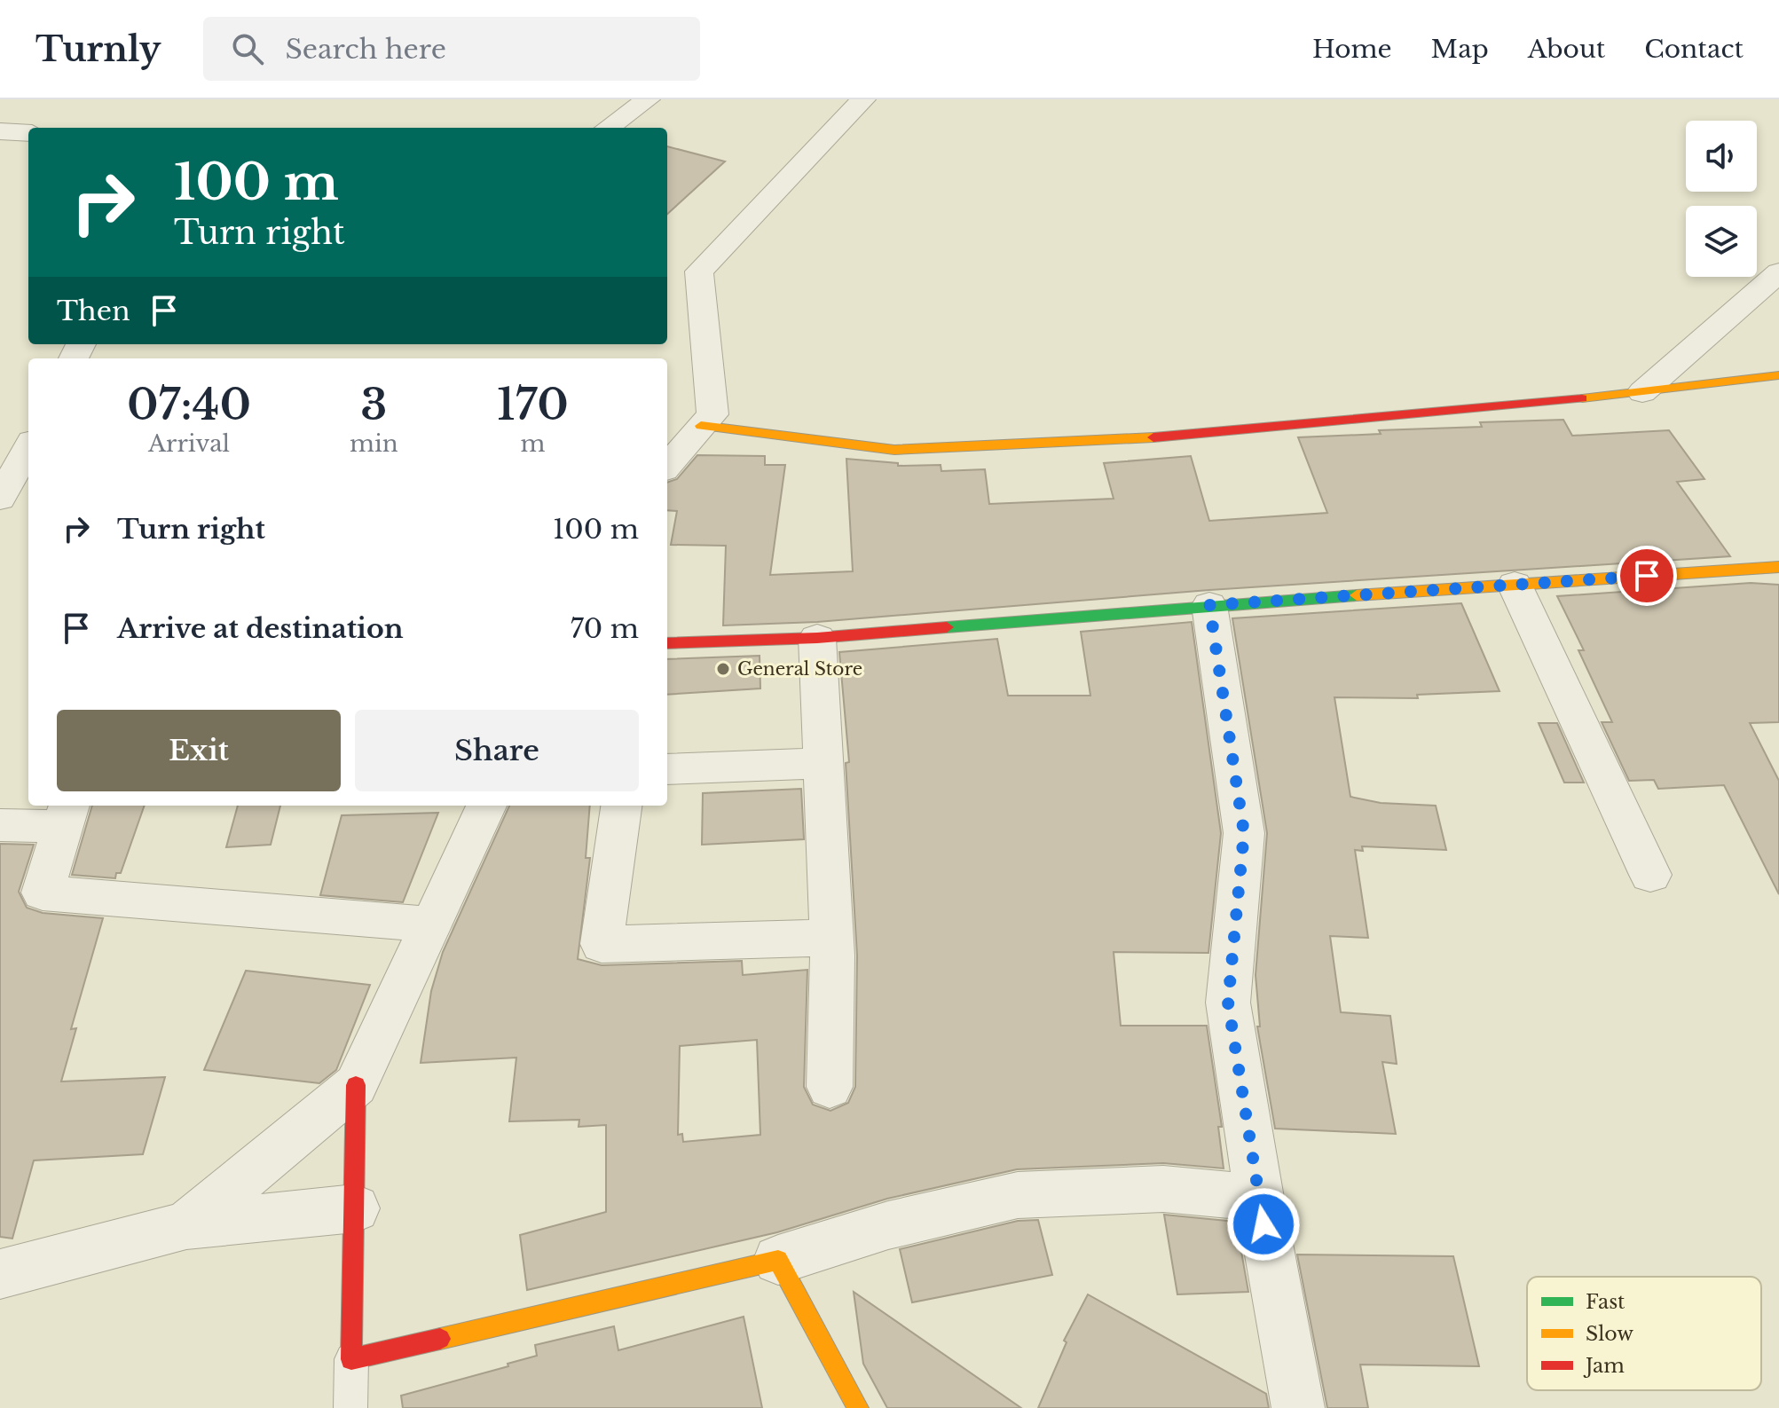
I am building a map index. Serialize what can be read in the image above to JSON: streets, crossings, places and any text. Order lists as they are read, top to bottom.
{
  "places": ["General Store"],
  "legend": ["Fast", "Slow", "Jam"],
  "page": {
    "header": "Turnly",
    "search": "Search here",
    "nav": [
      "Home",
      "Map",
      "About",
      "Contact"
    ],
    "turn": ["100 m", "Turn right"],
    "then": "Then",
    "eta": [
      "07:40",
      "Arrival",
      "3",
      "min",
      "170",
      "m"
    ],
    "list": [
      {
        "name": "Turn right",
        "value": "100 m"
      },
      {
        "name": "Arrive at destination",
        "value": "70 m"
      }
    ],
    "buttons": ["Exit", "Share"]
  }
}
